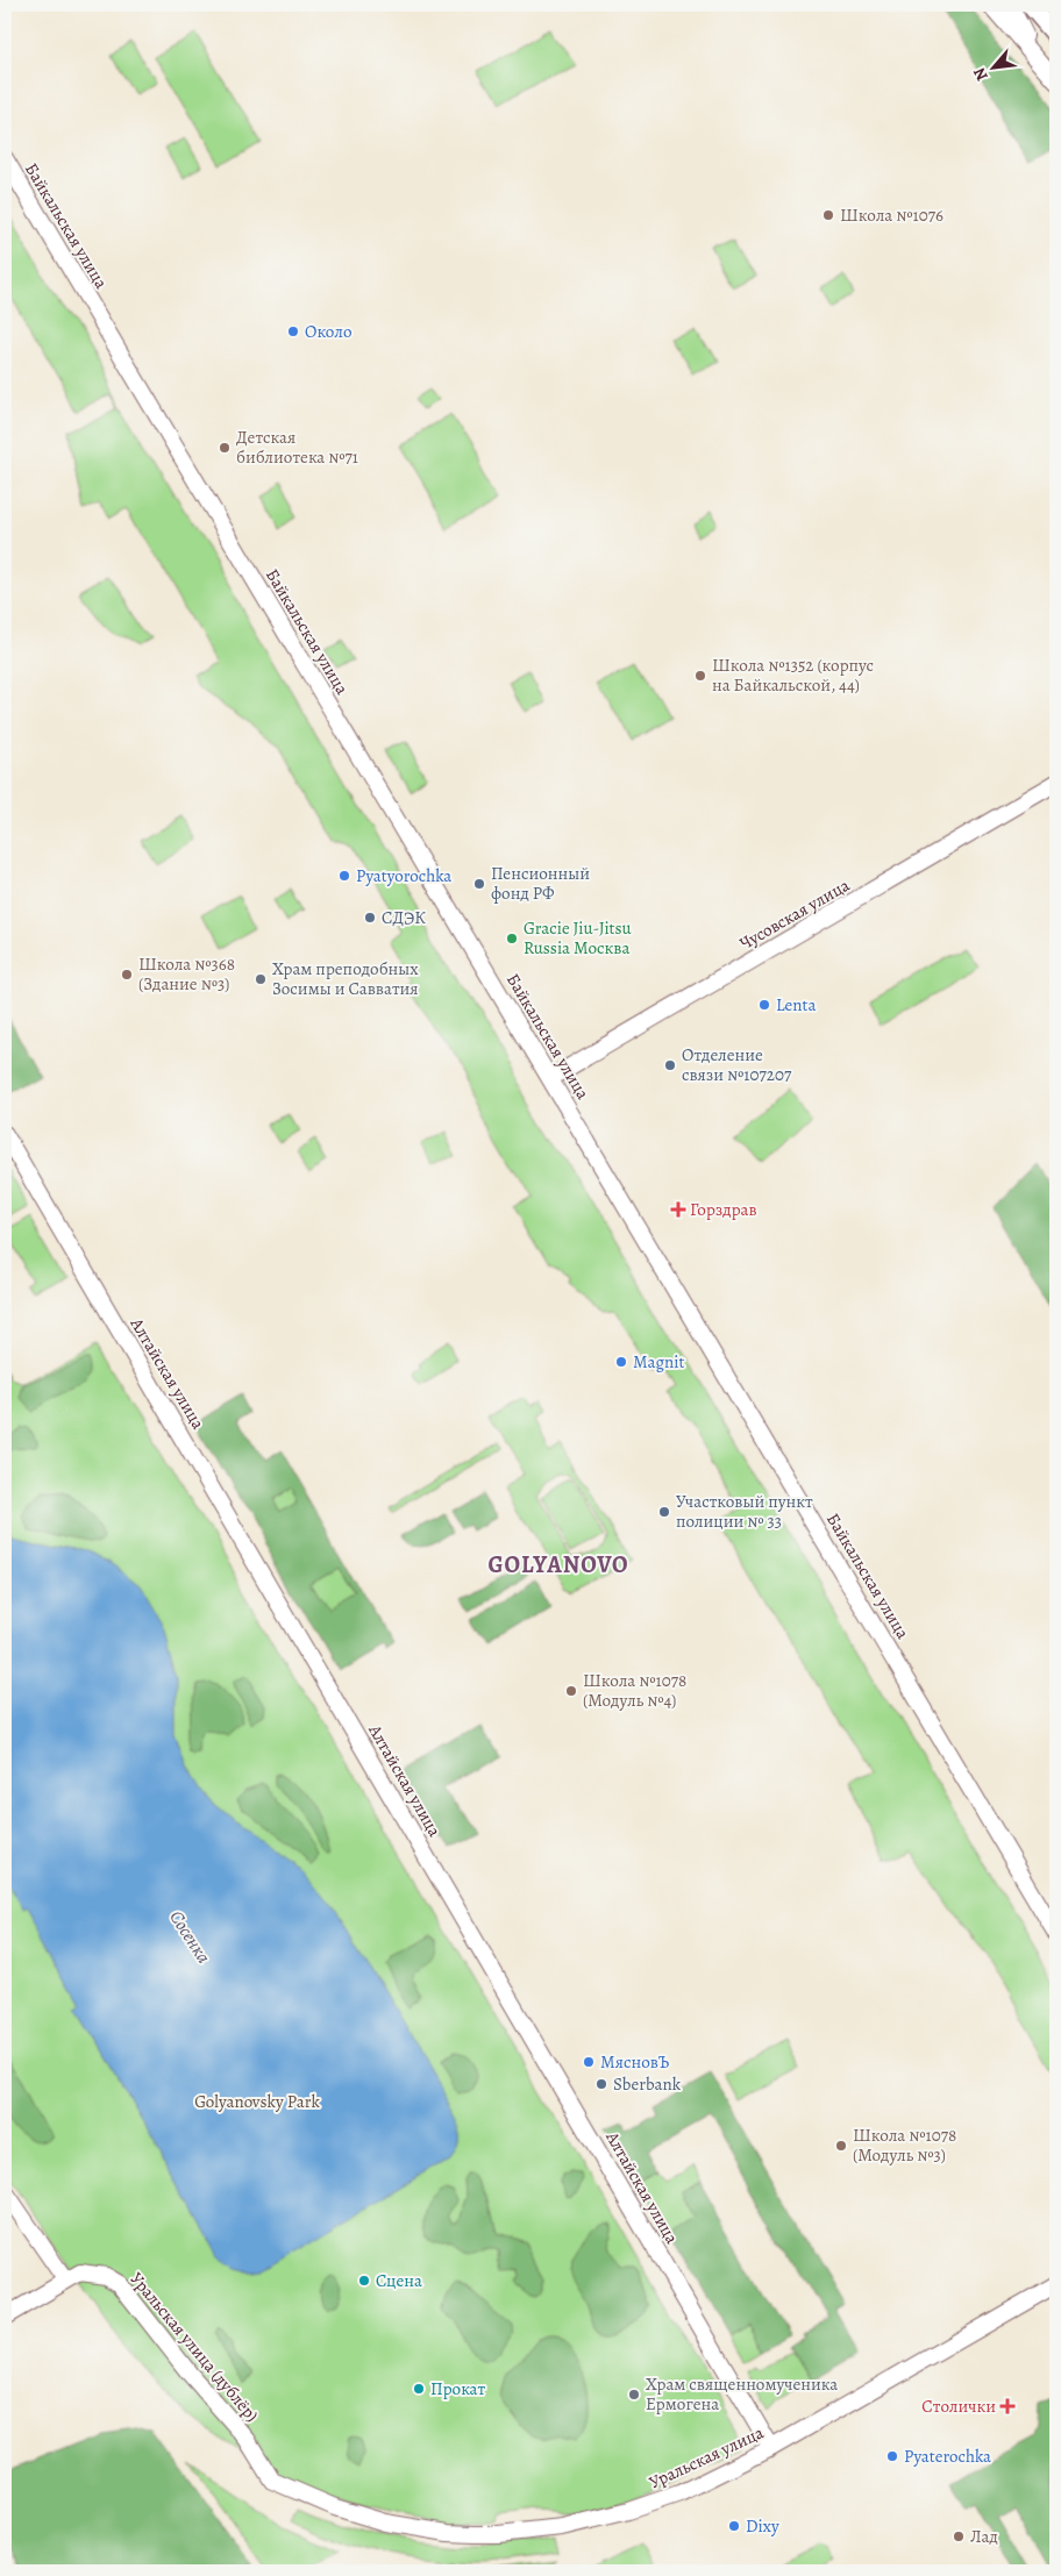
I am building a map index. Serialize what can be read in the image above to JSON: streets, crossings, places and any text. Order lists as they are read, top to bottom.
{
  "streets": {
    "street": [
      "Байкальская улица",
      "Чусовская улица",
      "Алтайская улица",
      "Уральская улица (дублёр)",
      "Уральская улица"
    ]
  },
  "crossings": [
    ["Байкальская улица", "Чусовская улица"],
    ["Алтайская улица", "Уральская улица"],
    ["Уральская улица (дублёр)", "Уральская улица"]
  ],
  "districts": ["GOLYANOVO"],
  "water": ["Сосенка"],
  "parks": ["Golyanovsky Park"],
  "places": {
    "other": [
      "Школа №1076",
      "Около",
      "Детская библиотека №71",
      "Школа №1352 (корпус на Байкальской, 44)",
      "Pyatyorochka",
      "Пенсионный фонд РФ",
      "СДЭК",
      "Gracie Jiu-Jitsu Russia Москва",
      "Школа №368 (Здание №3)",
      "Храм преподобных Зосимы и Савватия",
      "Lenta",
      "Отделение связи №107207",
      "Magnit",
      "Участковый пункт полиции № 33",
      "Школа №1078 (Модуль №4)",
      "МясновЪ",
      "Sberbank",
      "Школа №1078 (Модуль №3)",
      "Сцена",
      "Прокат",
      "Храм священномученика Ермогена",
      "Pyaterochka",
      "Dixy",
      "Лад"
    ],
    "health": ["Горздрав", "Столички"]
  },
  "north": "bottom left"
}
